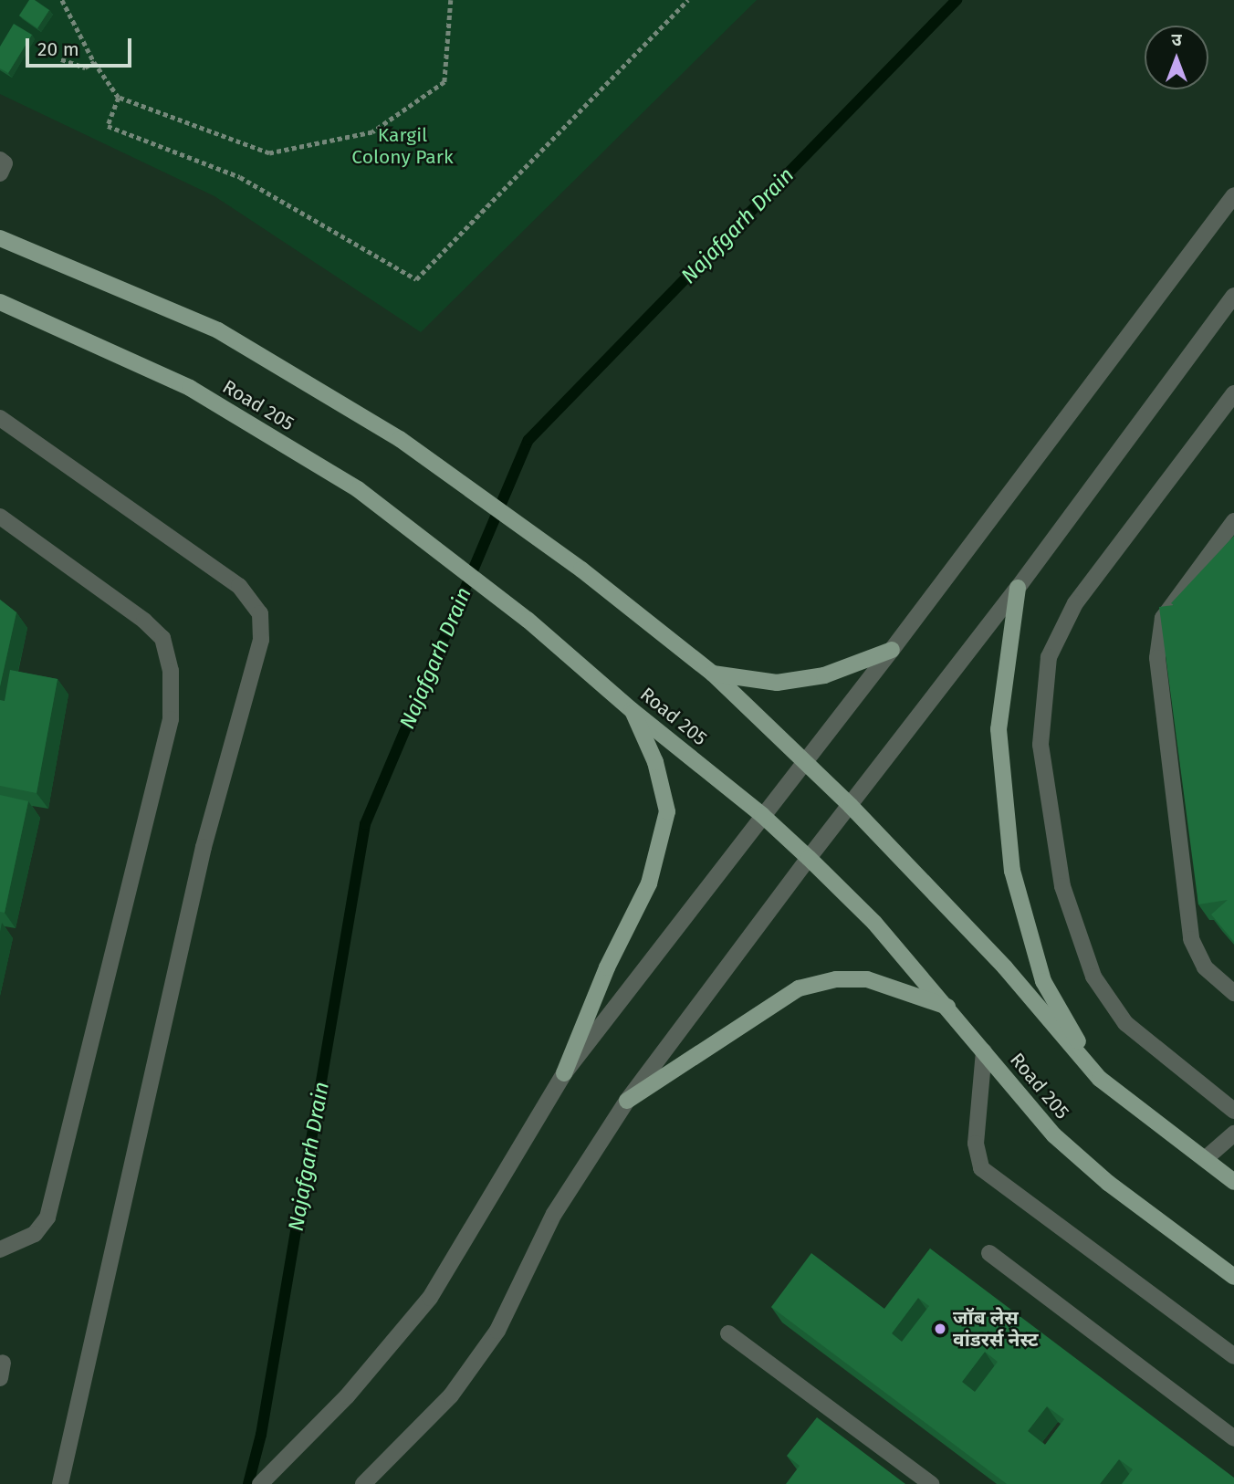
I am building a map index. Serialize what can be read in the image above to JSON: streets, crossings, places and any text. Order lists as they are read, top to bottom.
{
  "streets": {
    "main road": ["Road 205"]
  },
  "water": ["Najafgarh Drain"],
  "parks": ["Kargil Colony Park"],
  "places": ["जॉब लेस वांडरर्स नेस्ट"],
  "scale_bar": "20 m",
  "north": "top"
}
